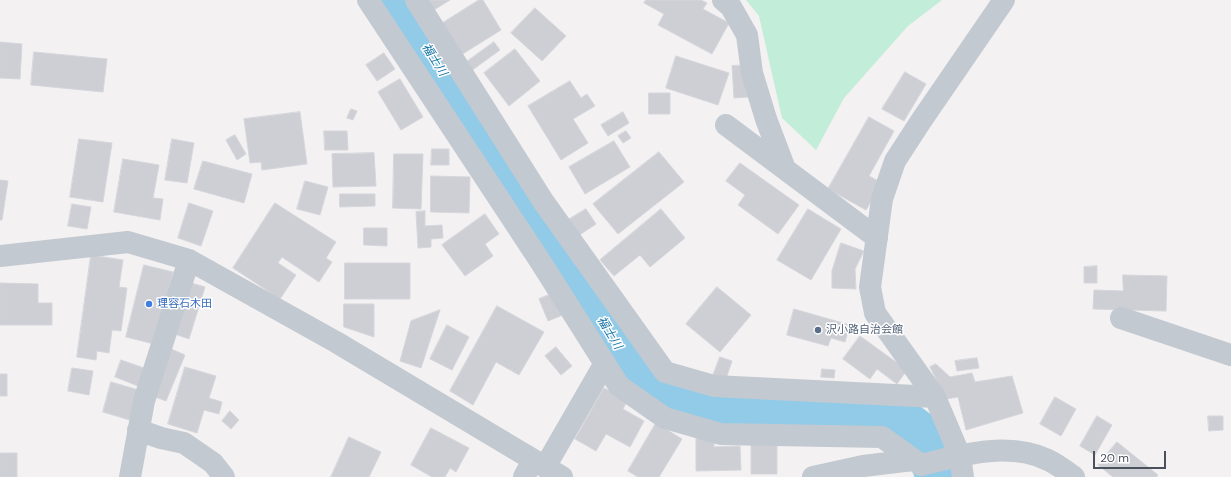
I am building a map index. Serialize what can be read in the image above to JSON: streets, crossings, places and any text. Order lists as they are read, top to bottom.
{
  "water": ["福士川"],
  "places": ["理容石木田", "沢小路自治会館"],
  "scale_bar": "20 m"
}
